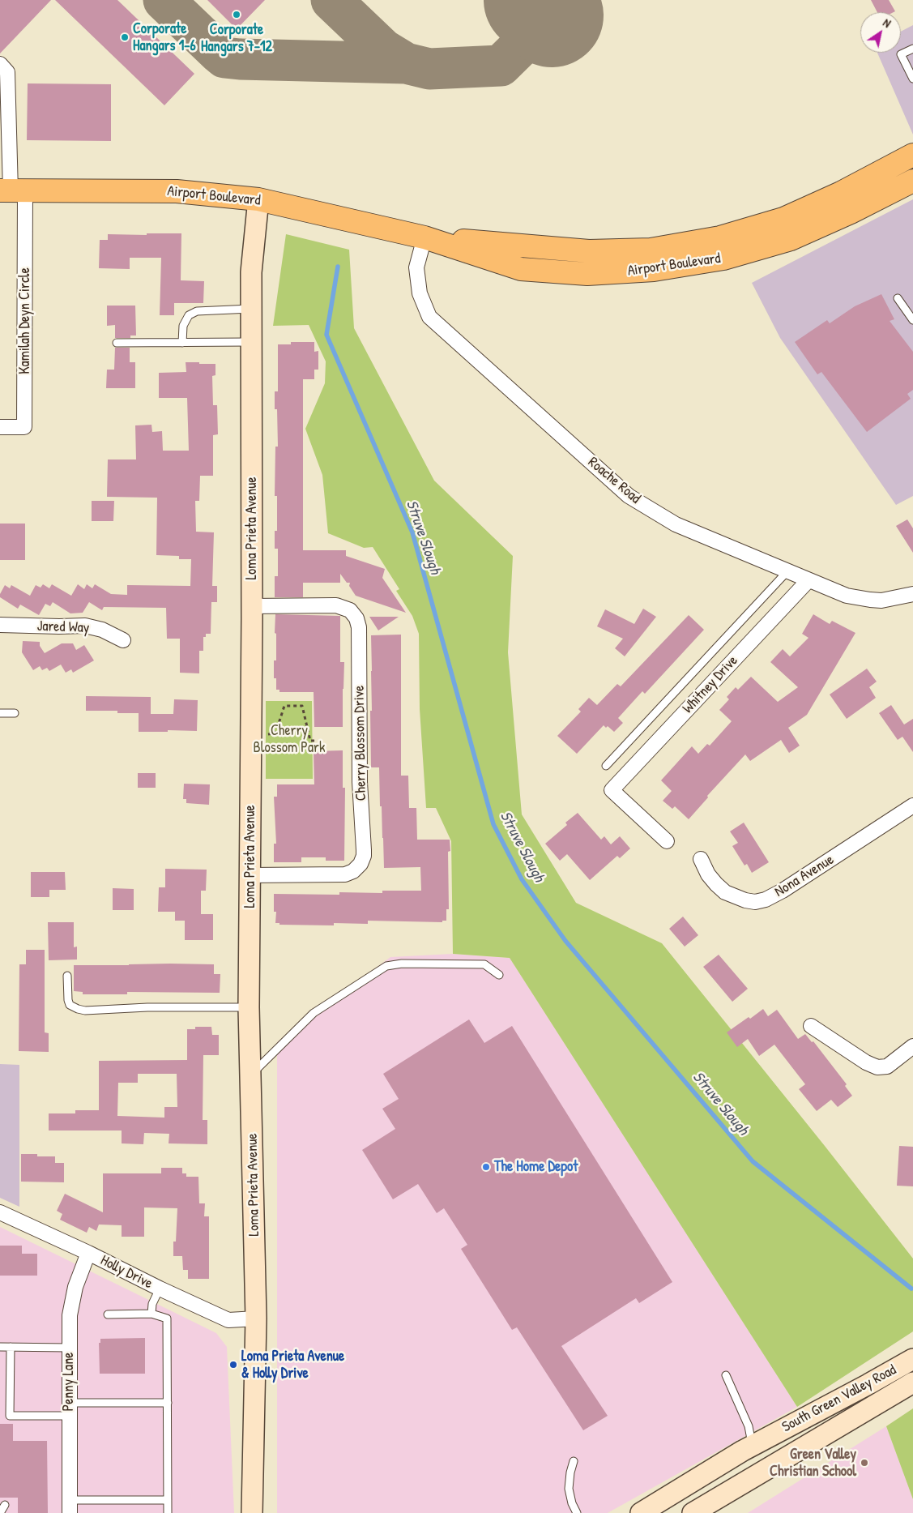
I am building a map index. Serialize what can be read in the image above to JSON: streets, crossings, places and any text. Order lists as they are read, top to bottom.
{
  "streets": {
    "main road": ["Airport Boulevard"],
    "street": [
      "Kamilah Deyn Circle",
      "Roache Road",
      "Loma Prieta Avenue",
      "Jared Way",
      "Whitney Drive",
      "Cherry Blossom Drive",
      "Nona Avenue",
      "Holly Drive",
      "Penny Lane",
      "South Green Valley Road"
    ]
  },
  "crossings": [
    ["Airport Boulevard", "Kamilah Deyn Circle"],
    ["Airport Boulevard", "Roache Road"],
    ["Airport Boulevard", "Loma Prieta Avenue"],
    ["Roache Road", "Whitney Drive"],
    ["Loma Prieta Avenue", "Cherry Blossom Drive"],
    ["Loma Prieta Avenue", "Holly Drive"],
    ["Holly Drive", "Penny Lane"]
  ],
  "water": ["Struve Slough"],
  "parks": ["Cherry Blossom Park"],
  "places": [
    "Corporate Hangars 7-12",
    "Corporate Hangars 1-6",
    "The Home Depot",
    "Loma Prieta Avenue & Holly Drive",
    "Green Valley Christian School"
  ],
  "north": "top right"
}
